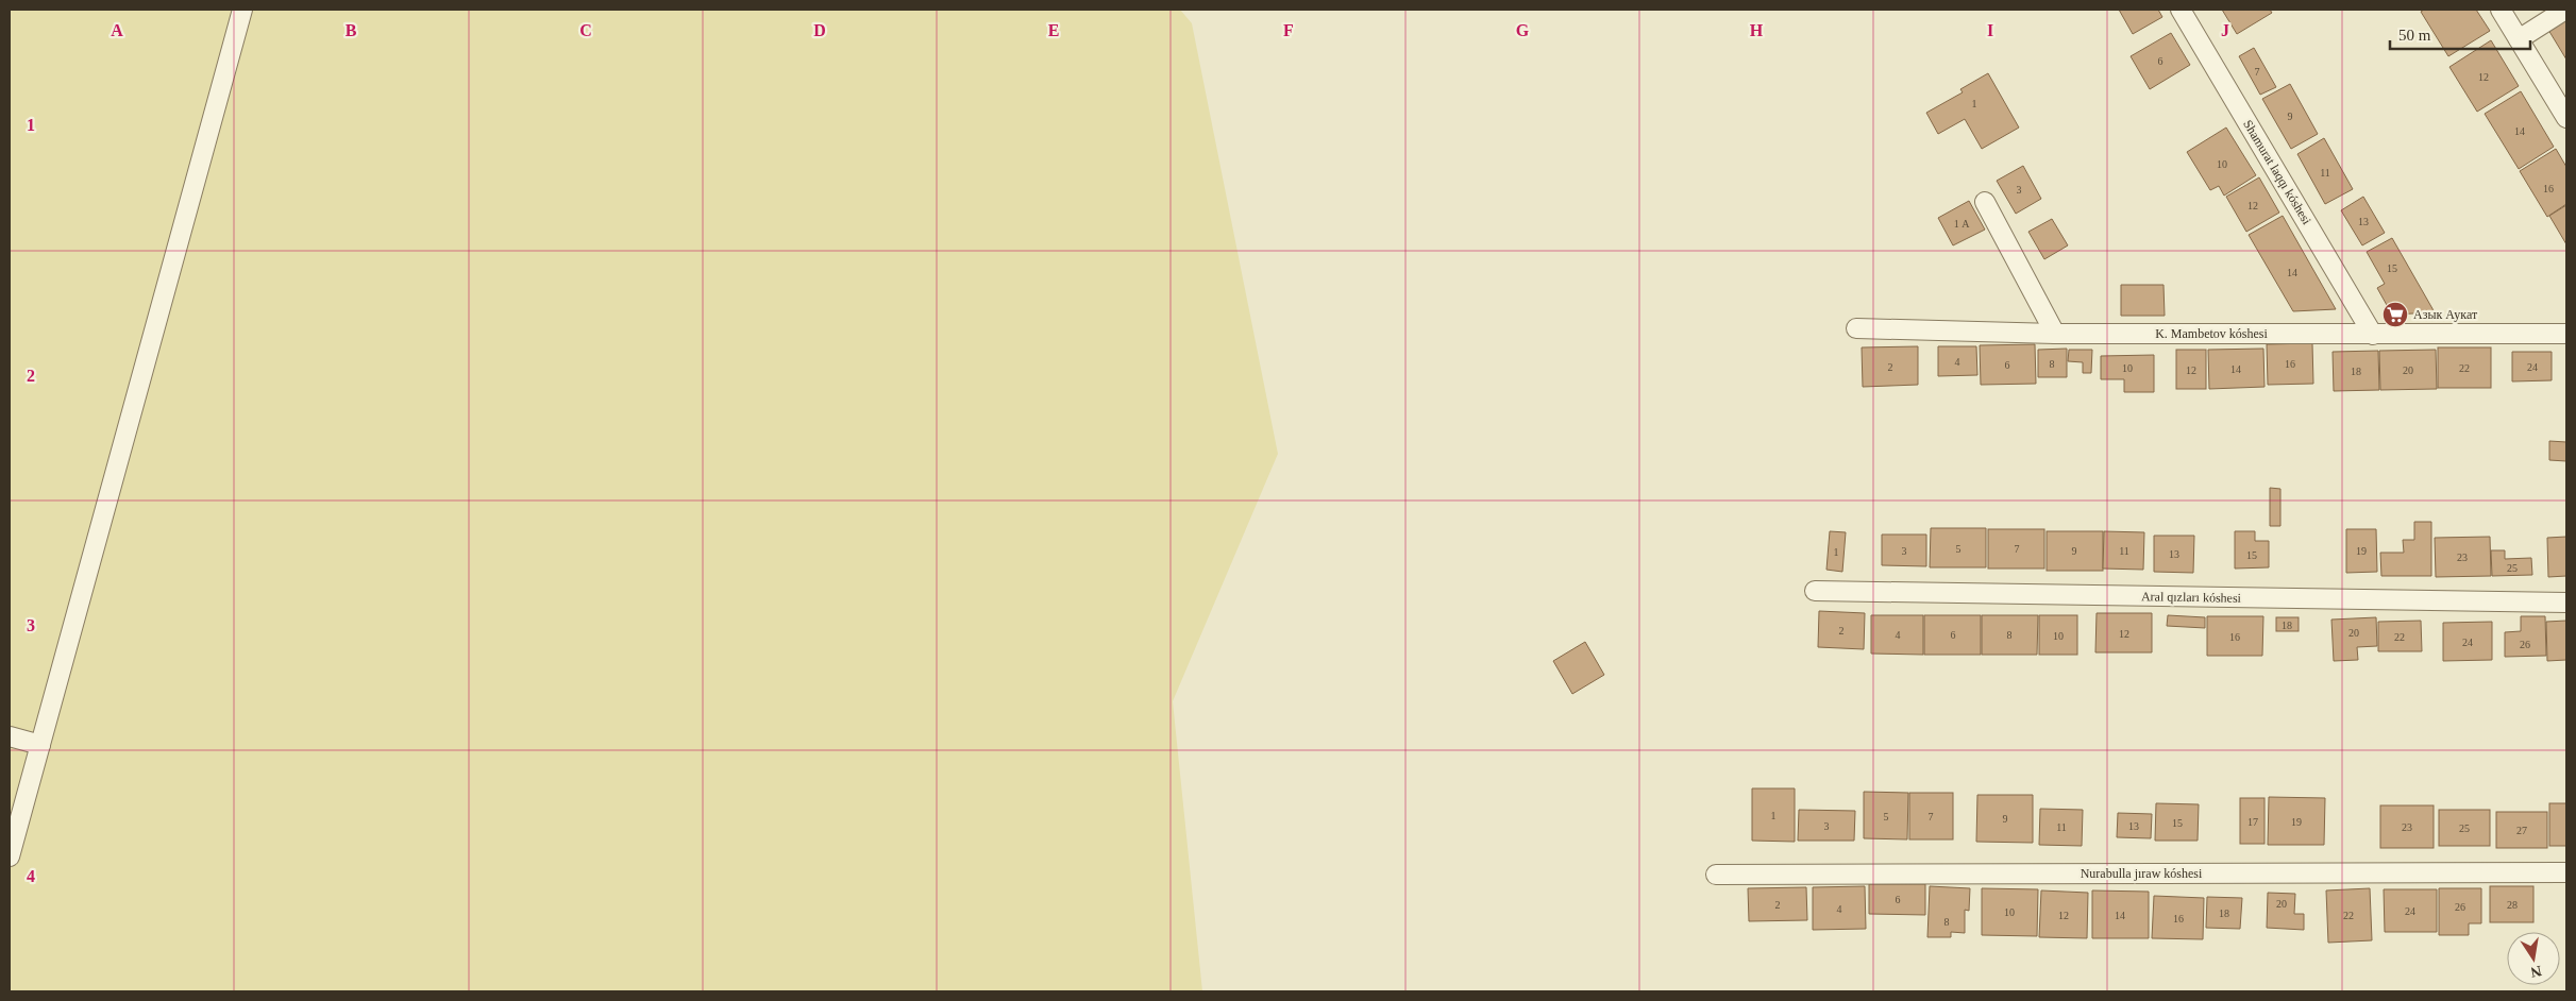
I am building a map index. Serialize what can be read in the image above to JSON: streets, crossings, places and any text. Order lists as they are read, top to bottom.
{
  "streets": {
    "street": [
      "Shamurat laqqı kóshesi",
      "K. Mambetov kóshesi",
      "Aral qızları kóshesi",
      "Nurabulla jıraw kóshesi"
    ]
  },
  "crossings": [
    ["Shamurat laqqı kóshesi", "K. Mambetov kóshesi"]
  ],
  "places": {
    "supermarket": ["Азык Аукат"]
  },
  "house_numbers": [
    "6",
    "7",
    "12",
    "1",
    "9",
    "14",
    "10",
    "11",
    "16",
    "3",
    "12",
    "13",
    "1 А",
    "15",
    "14",
    "4",
    "8",
    "16",
    "6",
    "2",
    "24",
    "10",
    "22",
    "14",
    "12",
    "20",
    "18",
    "5",
    "7",
    "3",
    "9",
    "11",
    "19",
    "1",
    "13",
    "15",
    "23",
    "25",
    "18",
    "2",
    "20",
    "12",
    "4",
    "6",
    "8",
    "10",
    "16",
    "22",
    "24",
    "26",
    "1",
    "5",
    "7",
    "9",
    "17",
    "19",
    "15",
    "3",
    "13",
    "11",
    "23",
    "25",
    "27",
    "6",
    "20",
    "2",
    "28",
    "26",
    "4",
    "24",
    "10",
    "18",
    "12",
    "14",
    "22",
    "16",
    "8"
  ],
  "scale_bar": "50 m",
  "north": "bottom",
  "grid": {
    "columns": [
      "A",
      "B",
      "C",
      "D",
      "E",
      "F",
      "G",
      "H",
      "I",
      "J"
    ],
    "rows": [
      "1",
      "2",
      "3",
      "4"
    ]
  }
}
